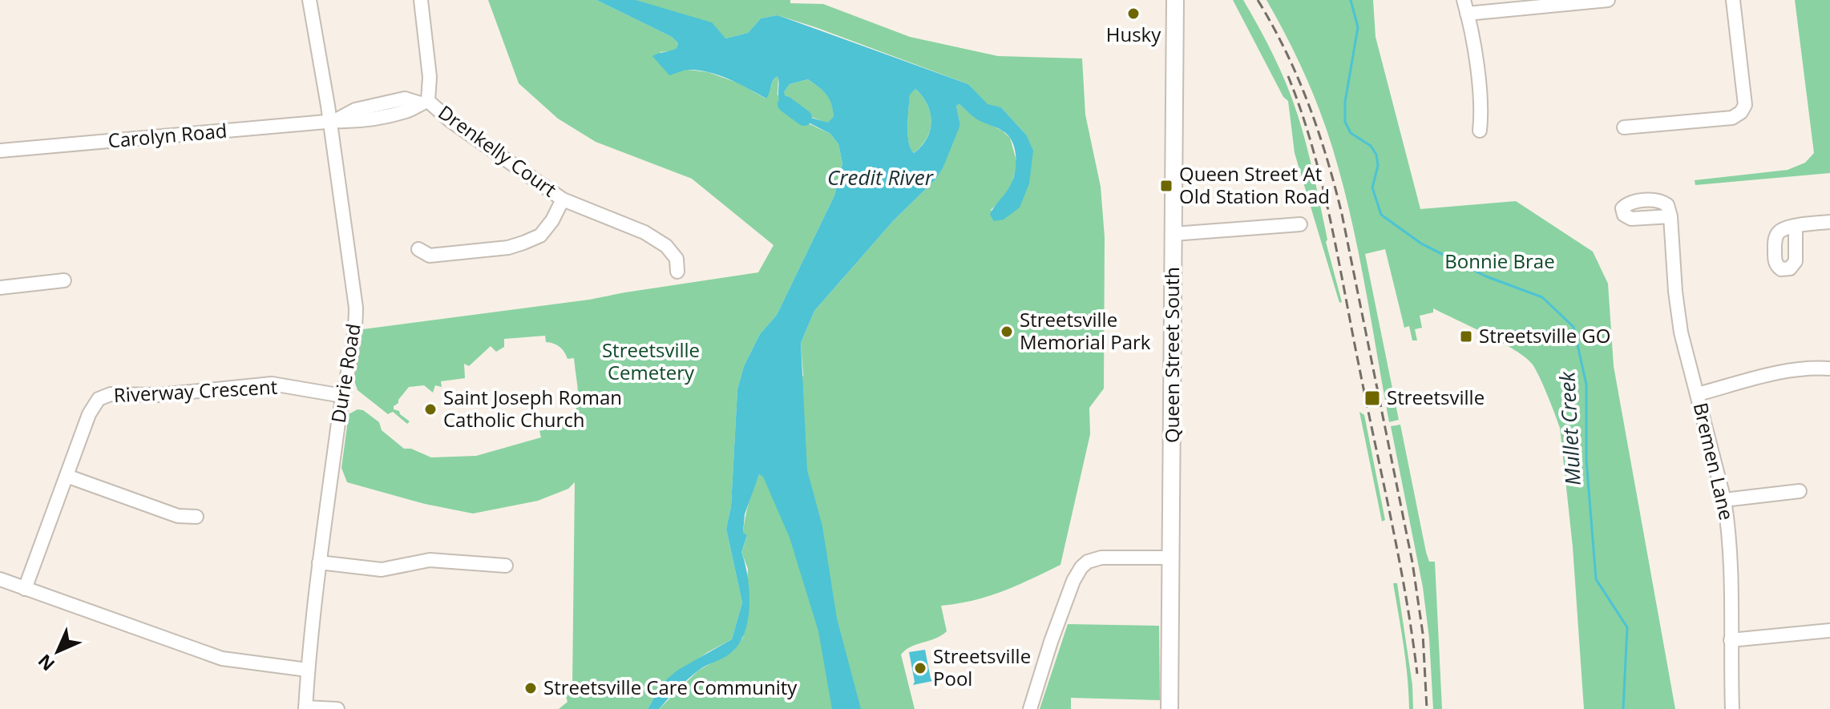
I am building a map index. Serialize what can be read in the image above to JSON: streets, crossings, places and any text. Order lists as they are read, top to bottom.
{
  "streets": {
    "main road": ["Queen Street South"],
    "street": [
      "Carolyn Road",
      "Drenkelly Court",
      "Durie Road",
      "Riverway Crescent",
      "Bremen Lane"
    ]
  },
  "crossings": [
    ["Carolyn Road", "Drenkelly Court"],
    ["Carolyn Road", "Durie Road"],
    ["Durie Road", "Riverway Crescent"]
  ],
  "water": ["Credit River", "Mullet Creek"],
  "parks": ["Bonnie Brae", "Streetsville Cemetery"],
  "places": {
    "other": [
      "Husky",
      "Streetsville Memorial Park",
      "Saint Joseph Roman Catholic Church",
      "Streetsville Pool",
      "Streetsville Care Community"
    ],
    "transit": ["Queen Street At Old Station Road", "Streetsville GO", "Streetsville"]
  },
  "north": "bottom left"
}
